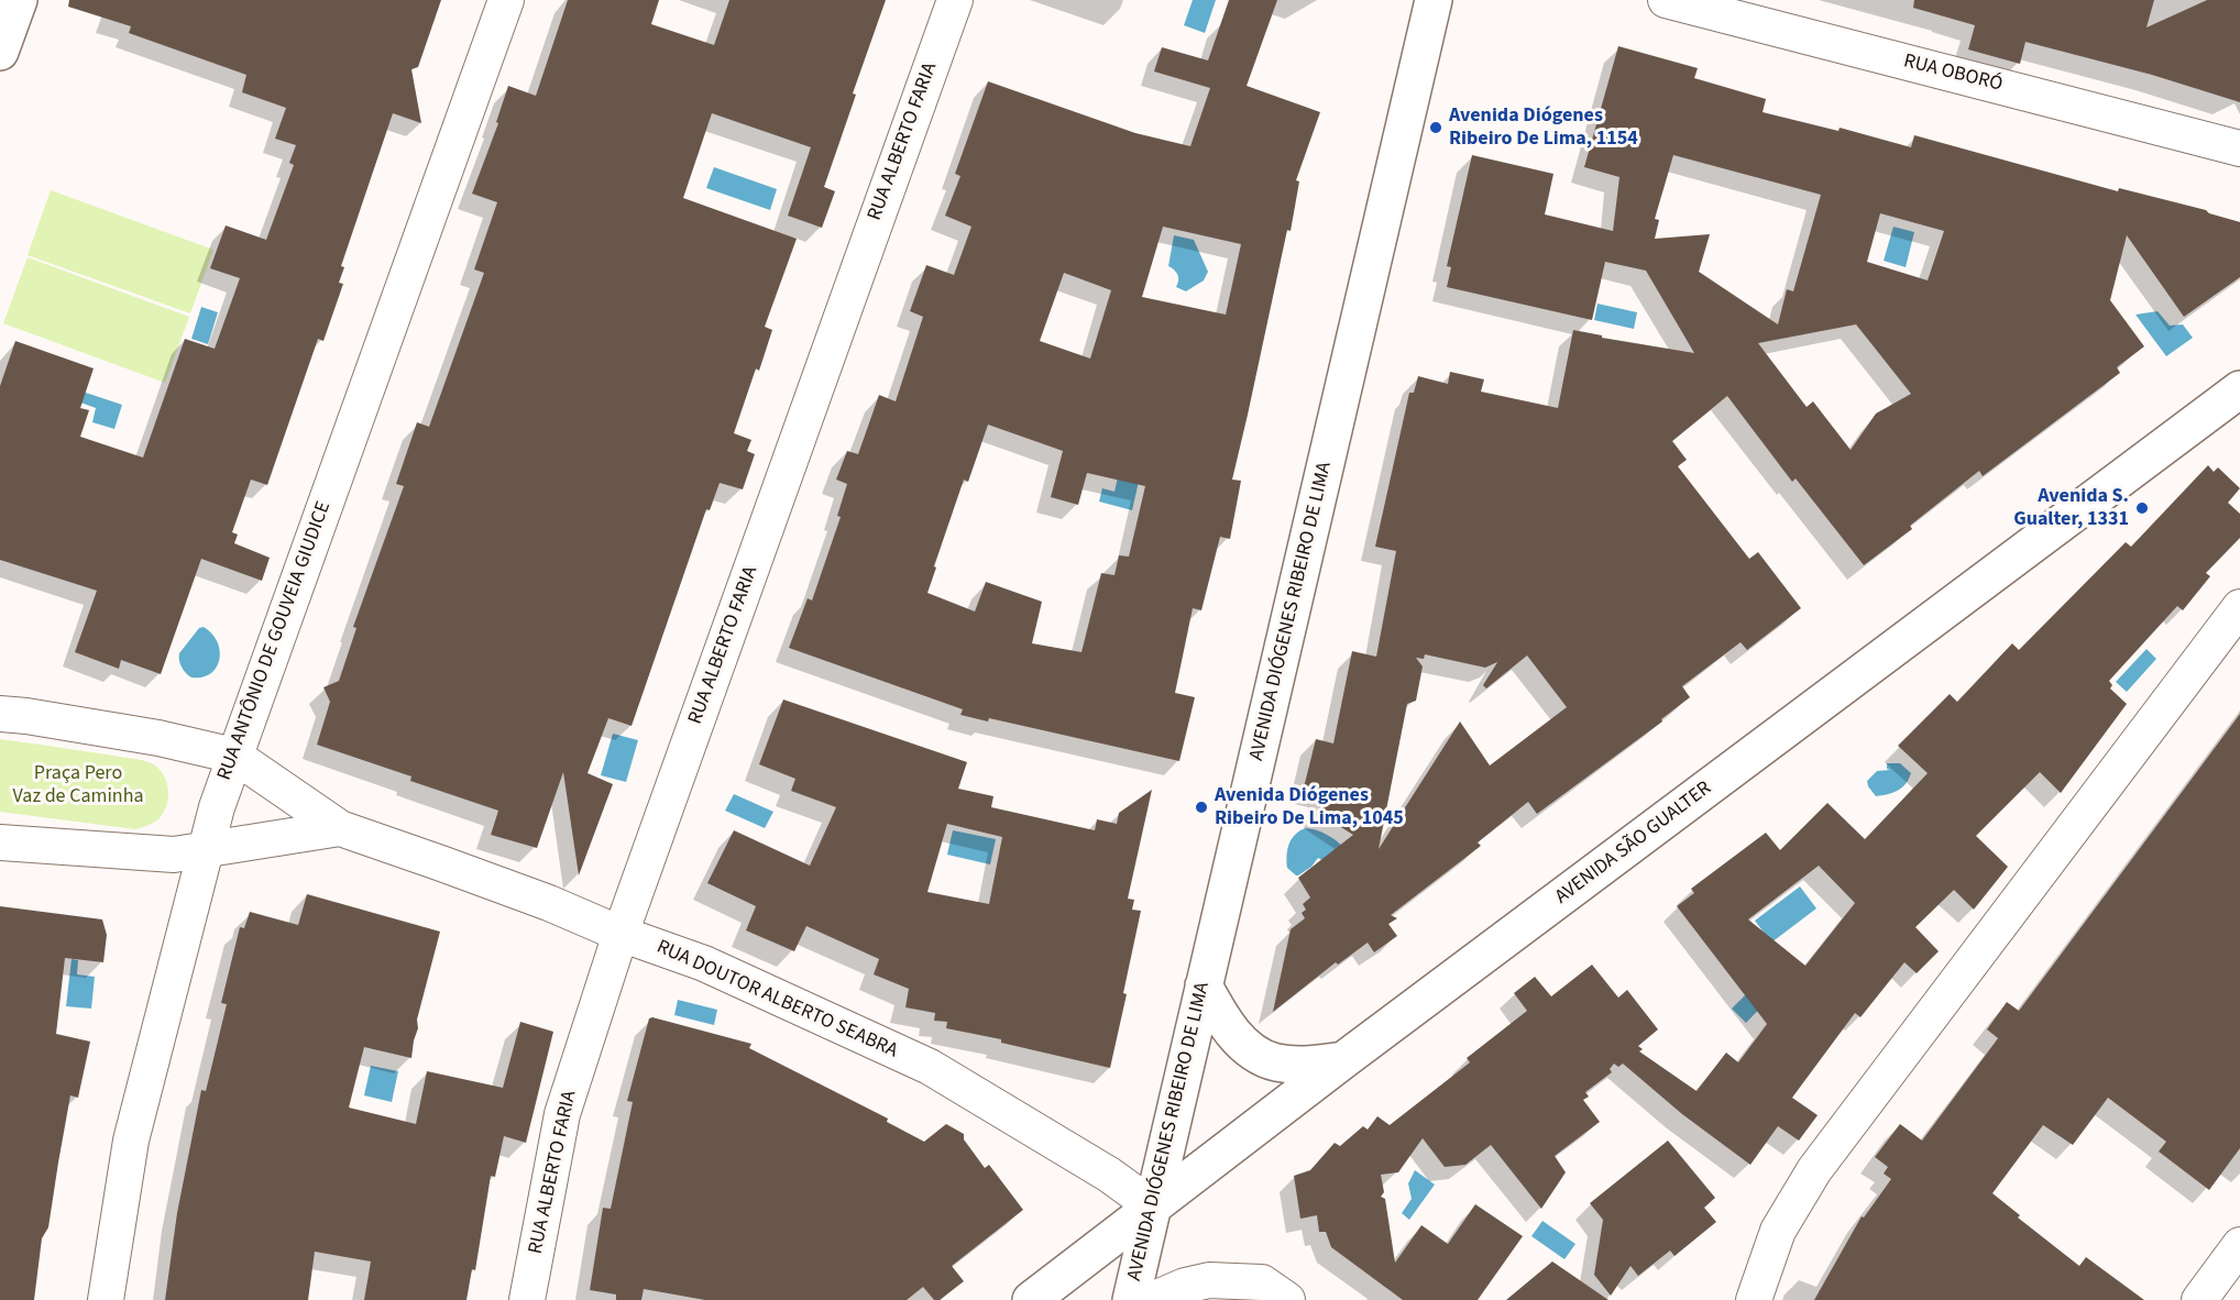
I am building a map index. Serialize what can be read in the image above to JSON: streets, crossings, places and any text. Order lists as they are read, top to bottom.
{
  "streets": {
    "main road": ["AVENIDA DIÓGENES RIBEIRO DE LIMA", "AVENIDA SÃO GUALTER"],
    "street": [
      "RUA OBORÓ",
      "RUA ALBERTO FARIA",
      "RUA ANTÔNIO DE GOUVEIA GIUDICE",
      "RUA DOUTOR ALBERTO SEABRA"
    ]
  },
  "crossings": [
    ["RUA ALBERTO FARIA", "RUA DOUTOR ALBERTO SEABRA"],
    ["AVENIDA DIÓGENES RIBEIRO DE LIMA", "AVENIDA SÃO GUALTER"],
    ["AVENIDA DIÓGENES RIBEIRO DE LIMA", "RUA DOUTOR ALBERTO SEABRA"],
    ["RUA ANTÔNIO DE GOUVEIA GIUDICE", "RUA DOUTOR ALBERTO SEABRA"],
    ["AVENIDA SÃO GUALTER", "RUA DOUTOR ALBERTO SEABRA"]
  ],
  "parks": ["Praça Pero Vaz de Caminha"],
  "places": ["Avenida Diógenes Ribeiro De Lima, 1154", "Avenida S. Gualter, 1331", "Avenida Diógenes Ribeiro De Lima, 1045"]
}
